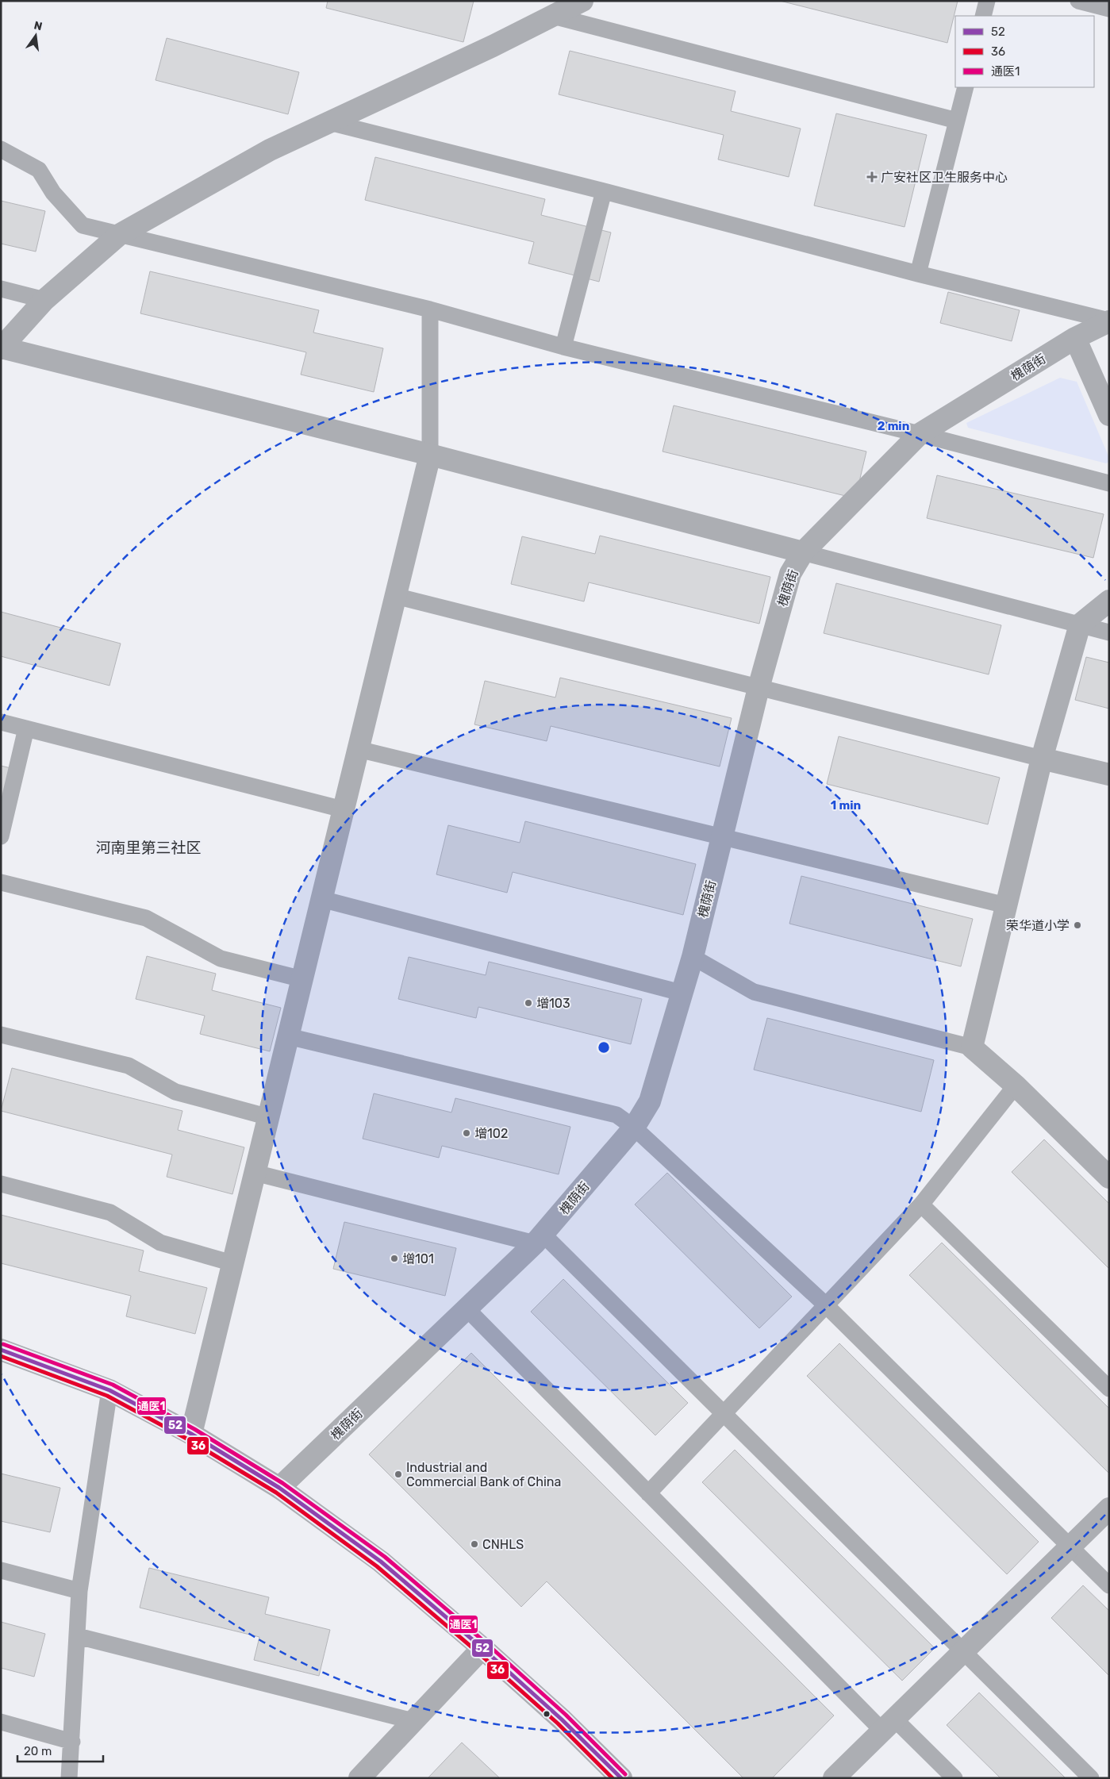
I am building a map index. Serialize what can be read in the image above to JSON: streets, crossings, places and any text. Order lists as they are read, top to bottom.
{
  "streets": {
    "street": ["槐荫街"]
  },
  "districts": ["河南里第三社区"],
  "places": {
    "health": ["广安社区卫生服务中心"],
    "other": [
      "荣华道小学",
      "增103",
      "增102",
      "增101",
      "Industrial and Commercial Bank of China",
      "CNHLS"
    ]
  },
  "lines": ["transit line 通医1", "transit line 52", "transit line 36"],
  "legend": ["52", "36", "通医1"],
  "scale_bar": "20 m",
  "north": "top",
  "rings": ["2 min", "1 min"]
}
